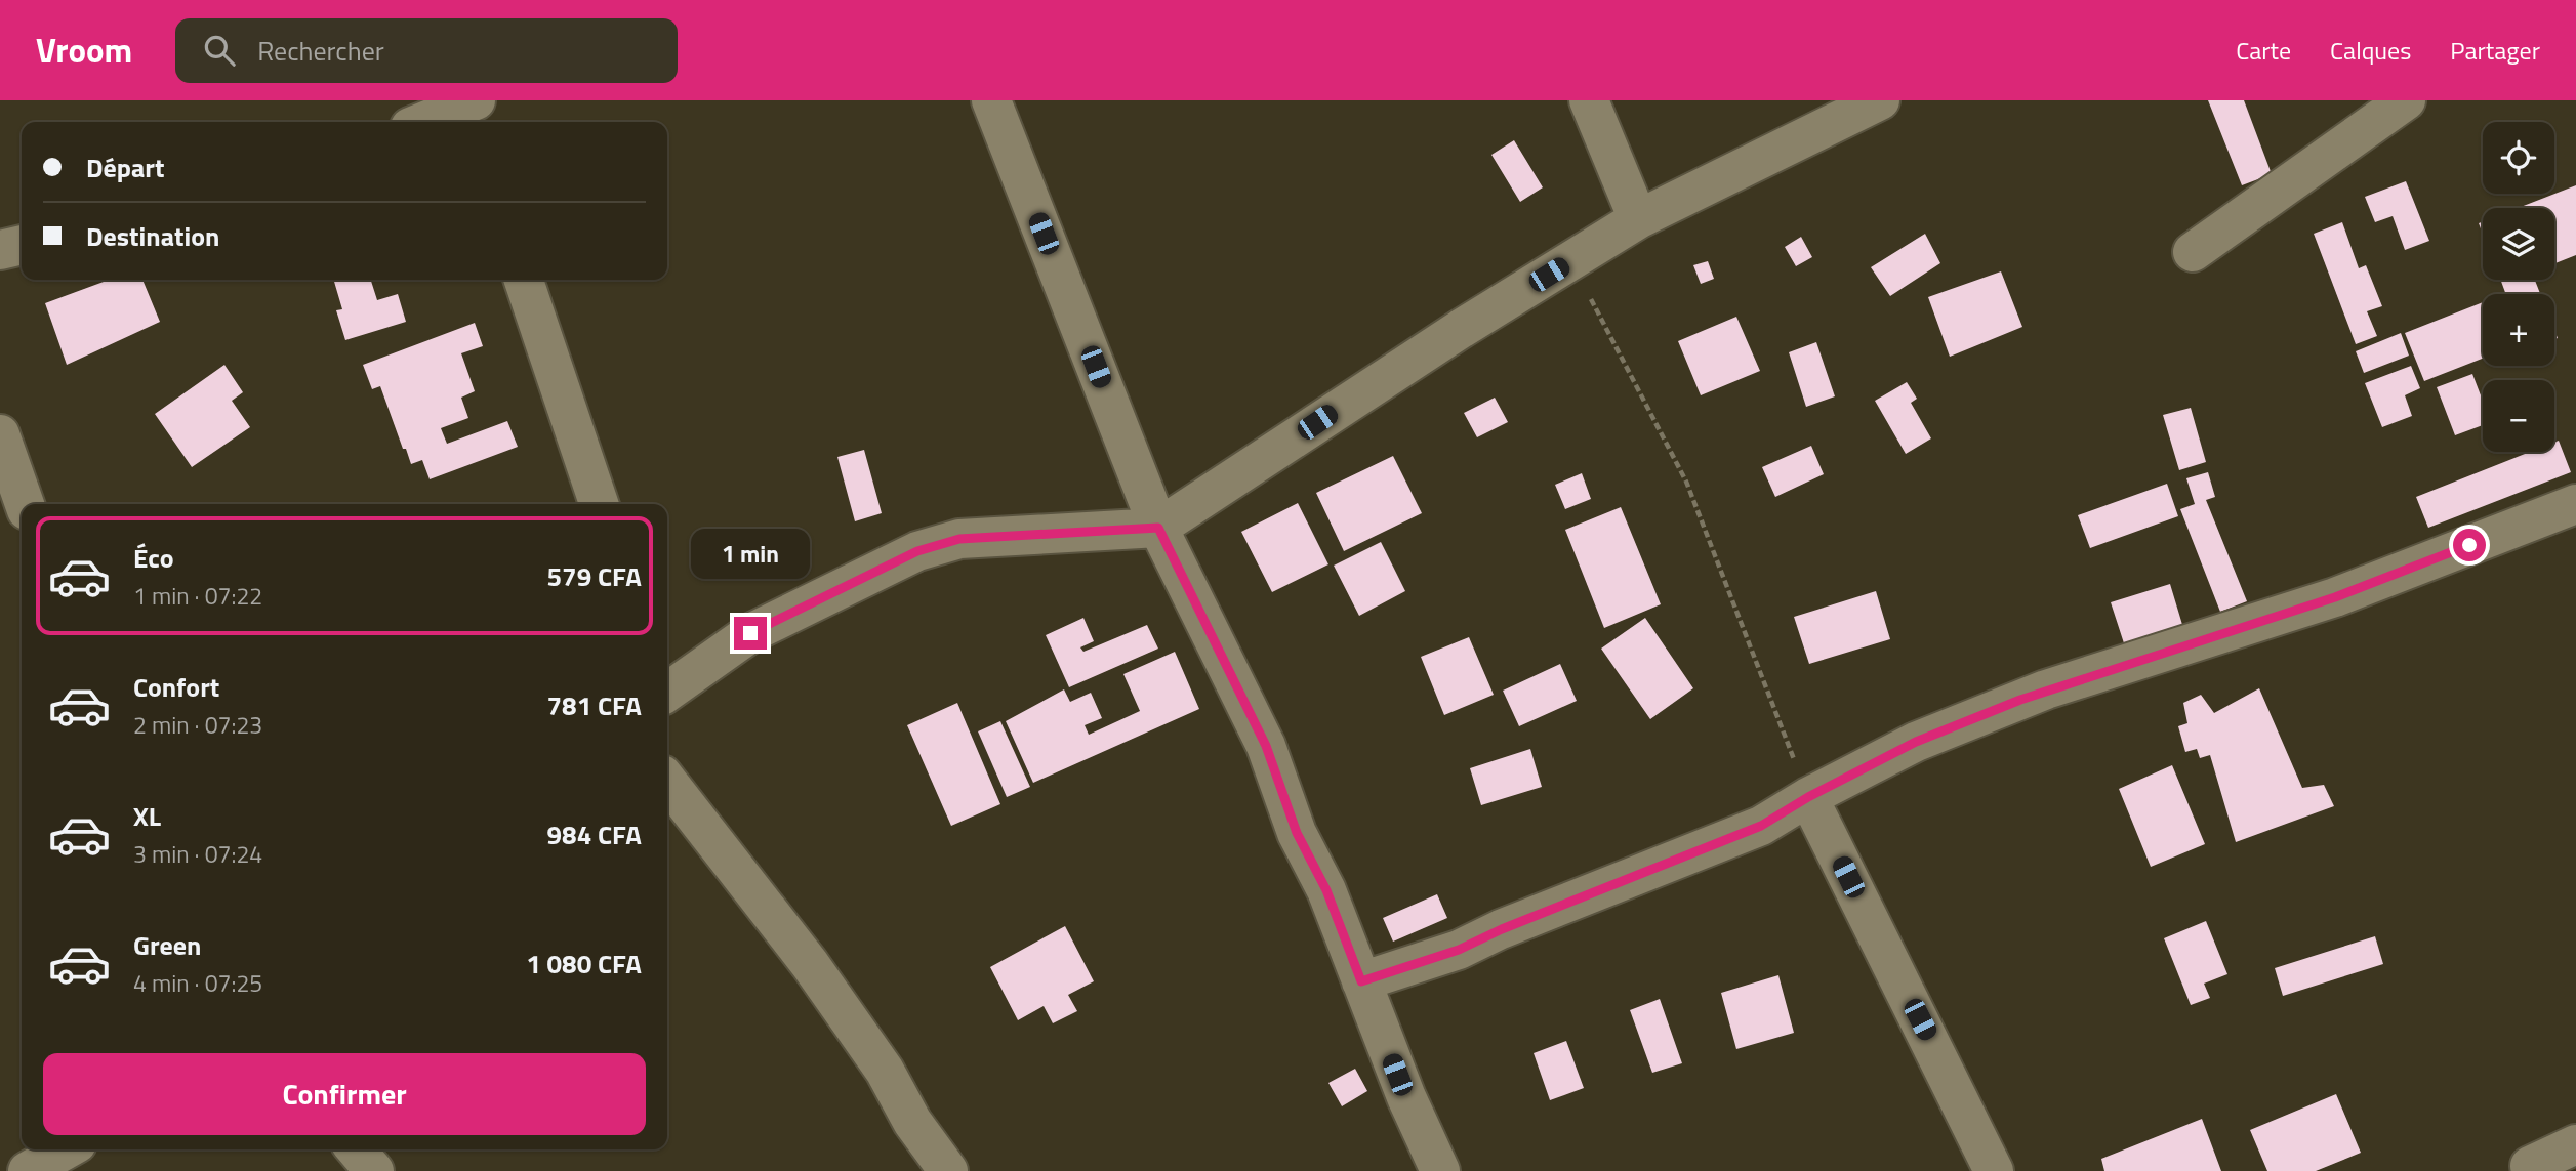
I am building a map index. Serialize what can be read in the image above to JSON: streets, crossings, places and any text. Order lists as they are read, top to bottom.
{
  "page": {
    "header": "Vroom",
    "search": "Rechercher",
    "nav": ["Carte", "Calques", "Partager"],
    "map_buttons": ["+", "−"],
    "banner": ["Départ", "Destination"],
    "list": [
      {
        "name": "Éco",
        "note": "1 min · 07:22",
        "value": "579 CFA"
      },
      {
        "name": "Confort",
        "note": "2 min · 07:23",
        "value": "781 CFA"
      },
      {
        "name": "XL",
        "note": "3 min · 07:24",
        "value": "984 CFA"
      },
      {
        "name": "Green",
        "note": "4 min · 07:25",
        "value": "1 080 CFA"
      }
    ],
    "bubble": "1 min",
    "buttons": "Confirmer"
  }
}
